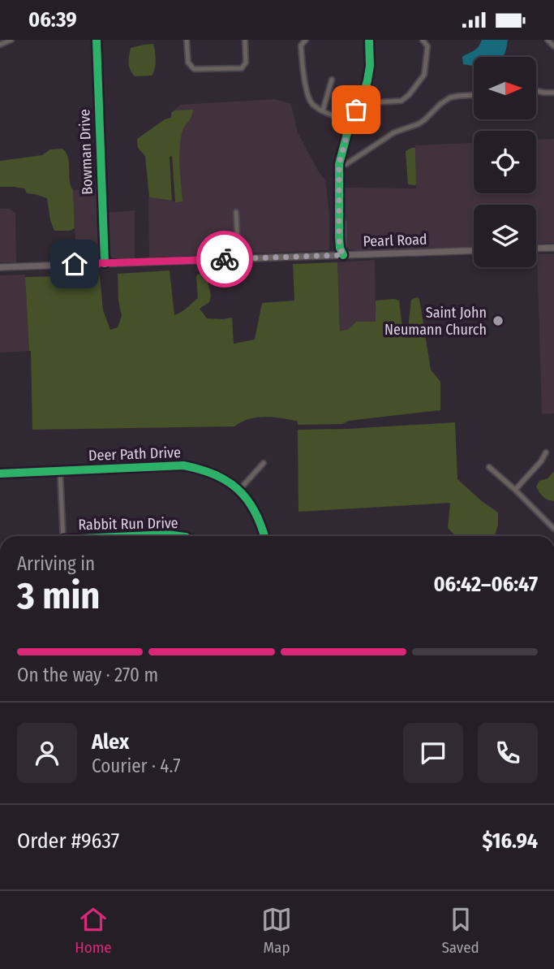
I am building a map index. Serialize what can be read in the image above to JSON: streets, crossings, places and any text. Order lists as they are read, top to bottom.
{
  "streets": {
    "main road": ["Pearl Road"],
    "street": ["Bowman Drive", "Deer Path Drive", "Rabbit Run Drive"]
  },
  "crossings": [
    ["Bowman Drive", "Pearl Road"]
  ],
  "places": ["Saint John Neumann Church"],
  "north": "right",
  "page": {
    "status": "06:39",
    "heading": ["3 min", "Arriving in", "06:42–06:47"],
    "panel": [
      "Alex",
      "Courier · 4.7",
      "Order #9637",
      "$16.94"
    ],
    "bar": "On the way · 270 m",
    "tabs": ["Home", "Map", "Saved"]
  }
}
